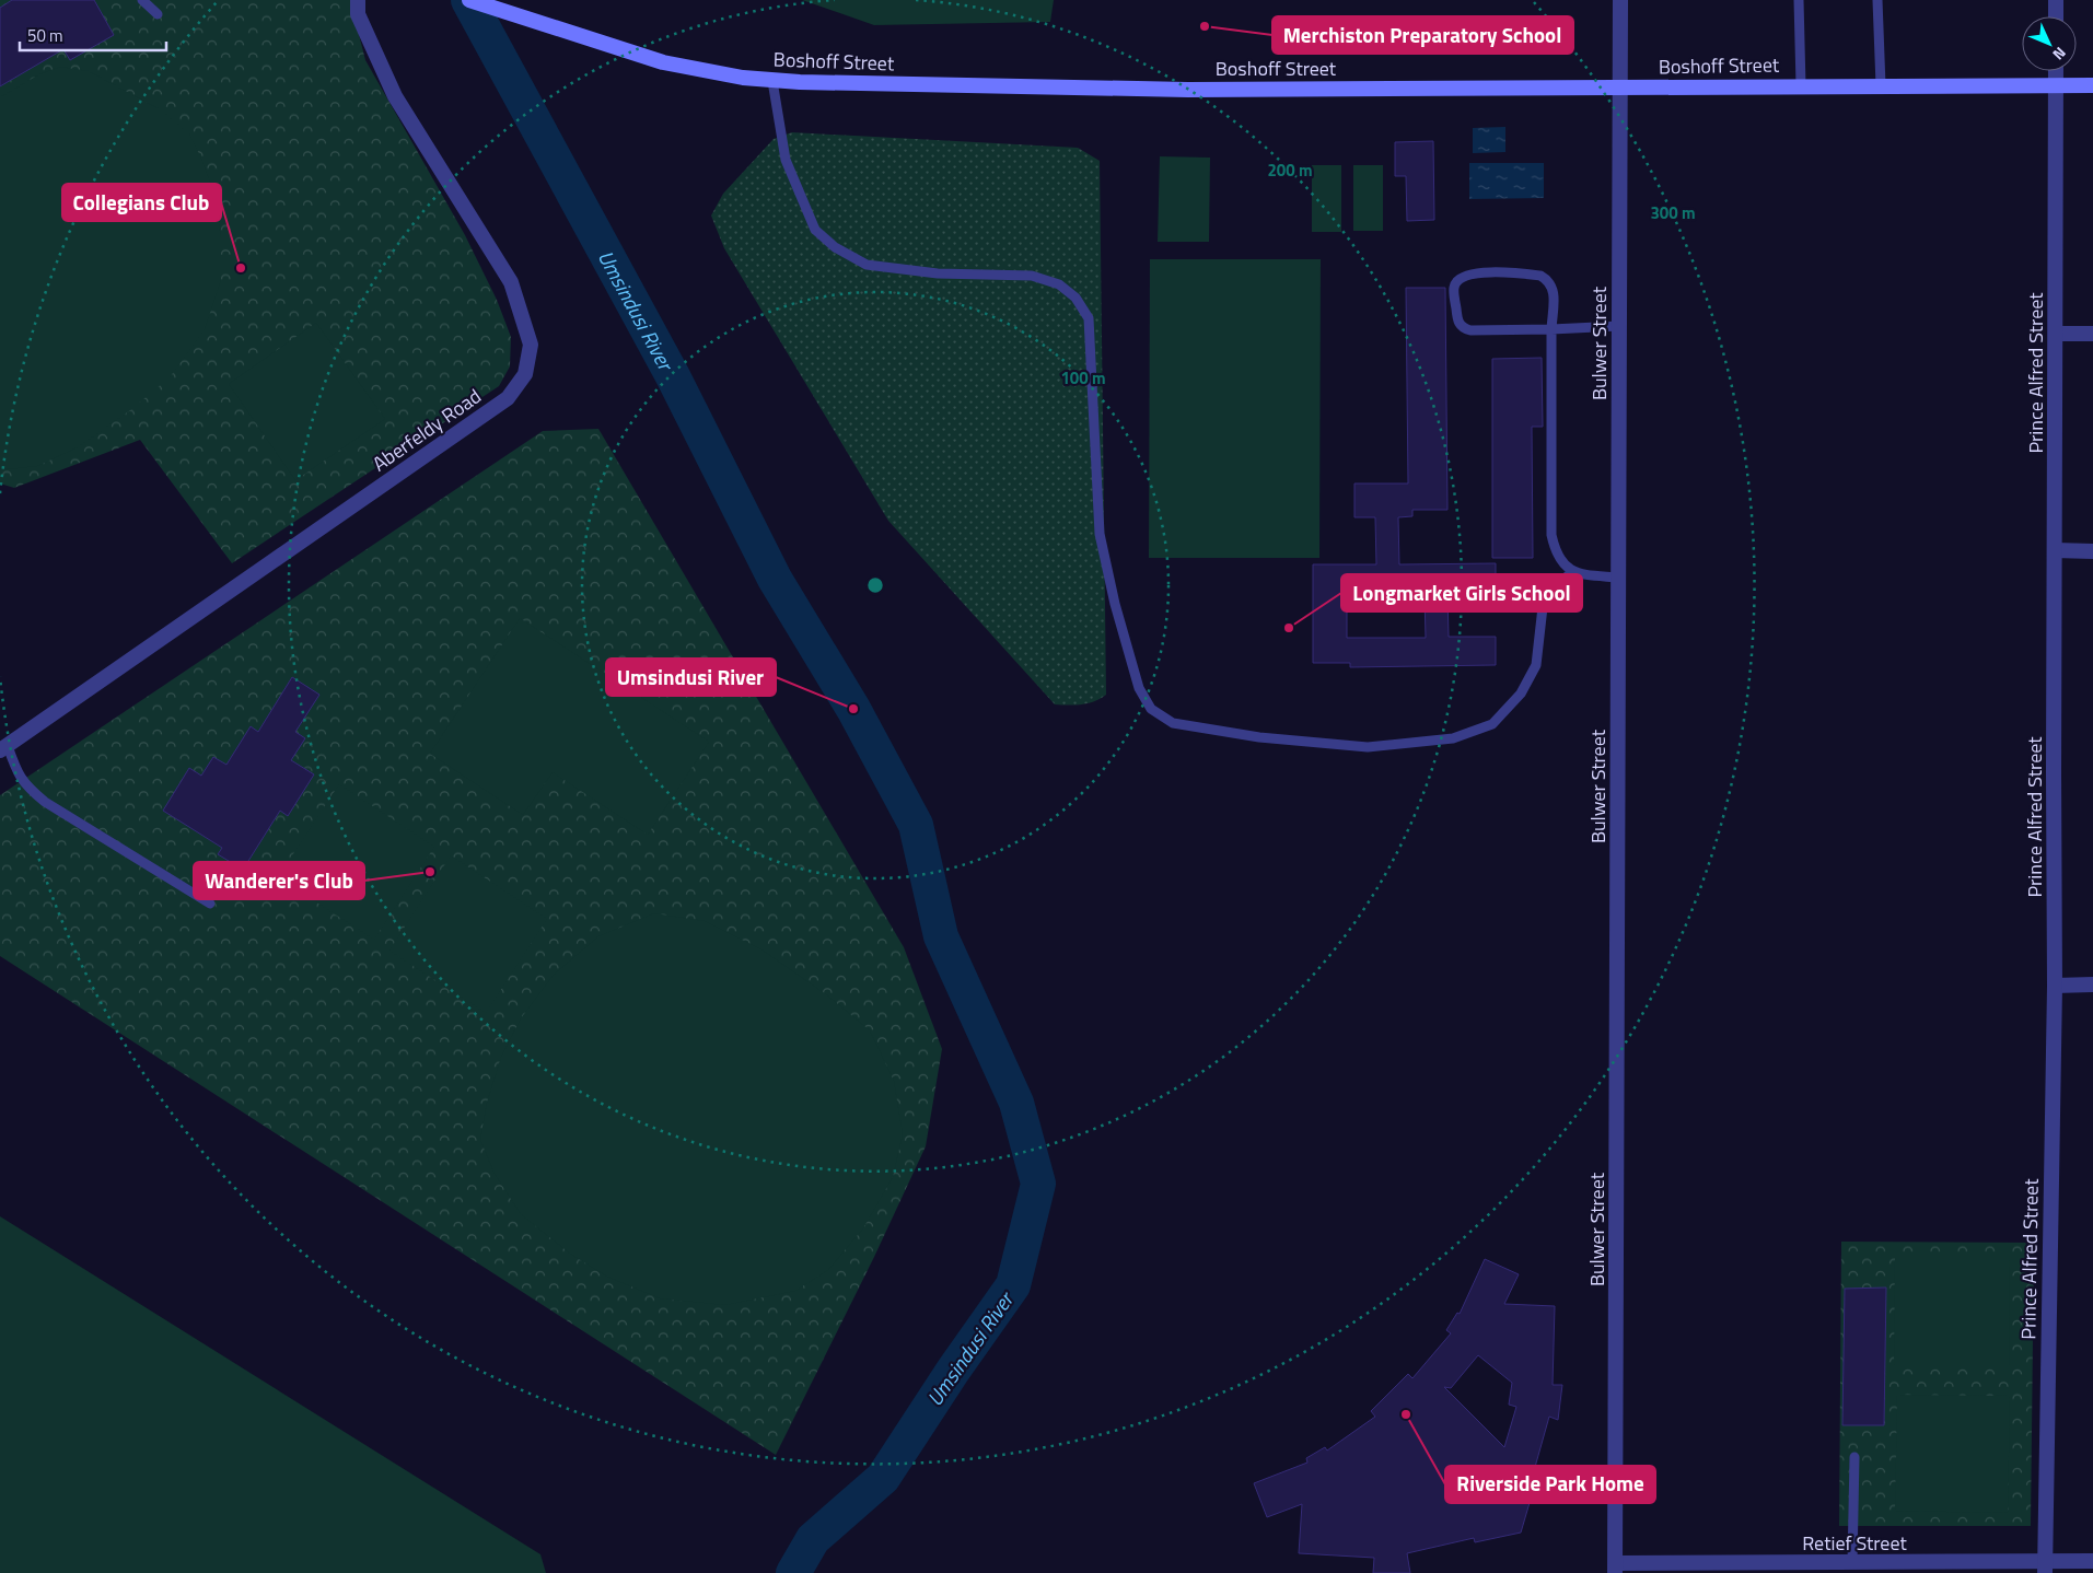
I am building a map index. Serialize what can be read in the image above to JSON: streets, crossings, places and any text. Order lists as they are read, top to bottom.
{
  "streets": {
    "main road": ["Boshoff Street"],
    "street": [
      "Bulwer Street",
      "Prince Alfred Street",
      "Aberfeldy Road",
      "Retief Street"
    ]
  },
  "crossings": [
    ["Boshoff Street", "Bulwer Street"],
    ["Boshoff Street", "Prince Alfred Street"],
    ["Bulwer Street", "Retief Street"],
    ["Prince Alfred Street", "Retief Street"]
  ],
  "water": ["Umsindusi River"],
  "places": [
    "Merchiston Preparatory School",
    "Collegians Club",
    "Longmarket Girls School",
    "Umsindusi River",
    "Wanderer's Club",
    "Riverside Park Home"
  ],
  "scale_bar": "50 m",
  "north": "bottom right",
  "rings": ["200 m", "300 m", "100 m"]
}
